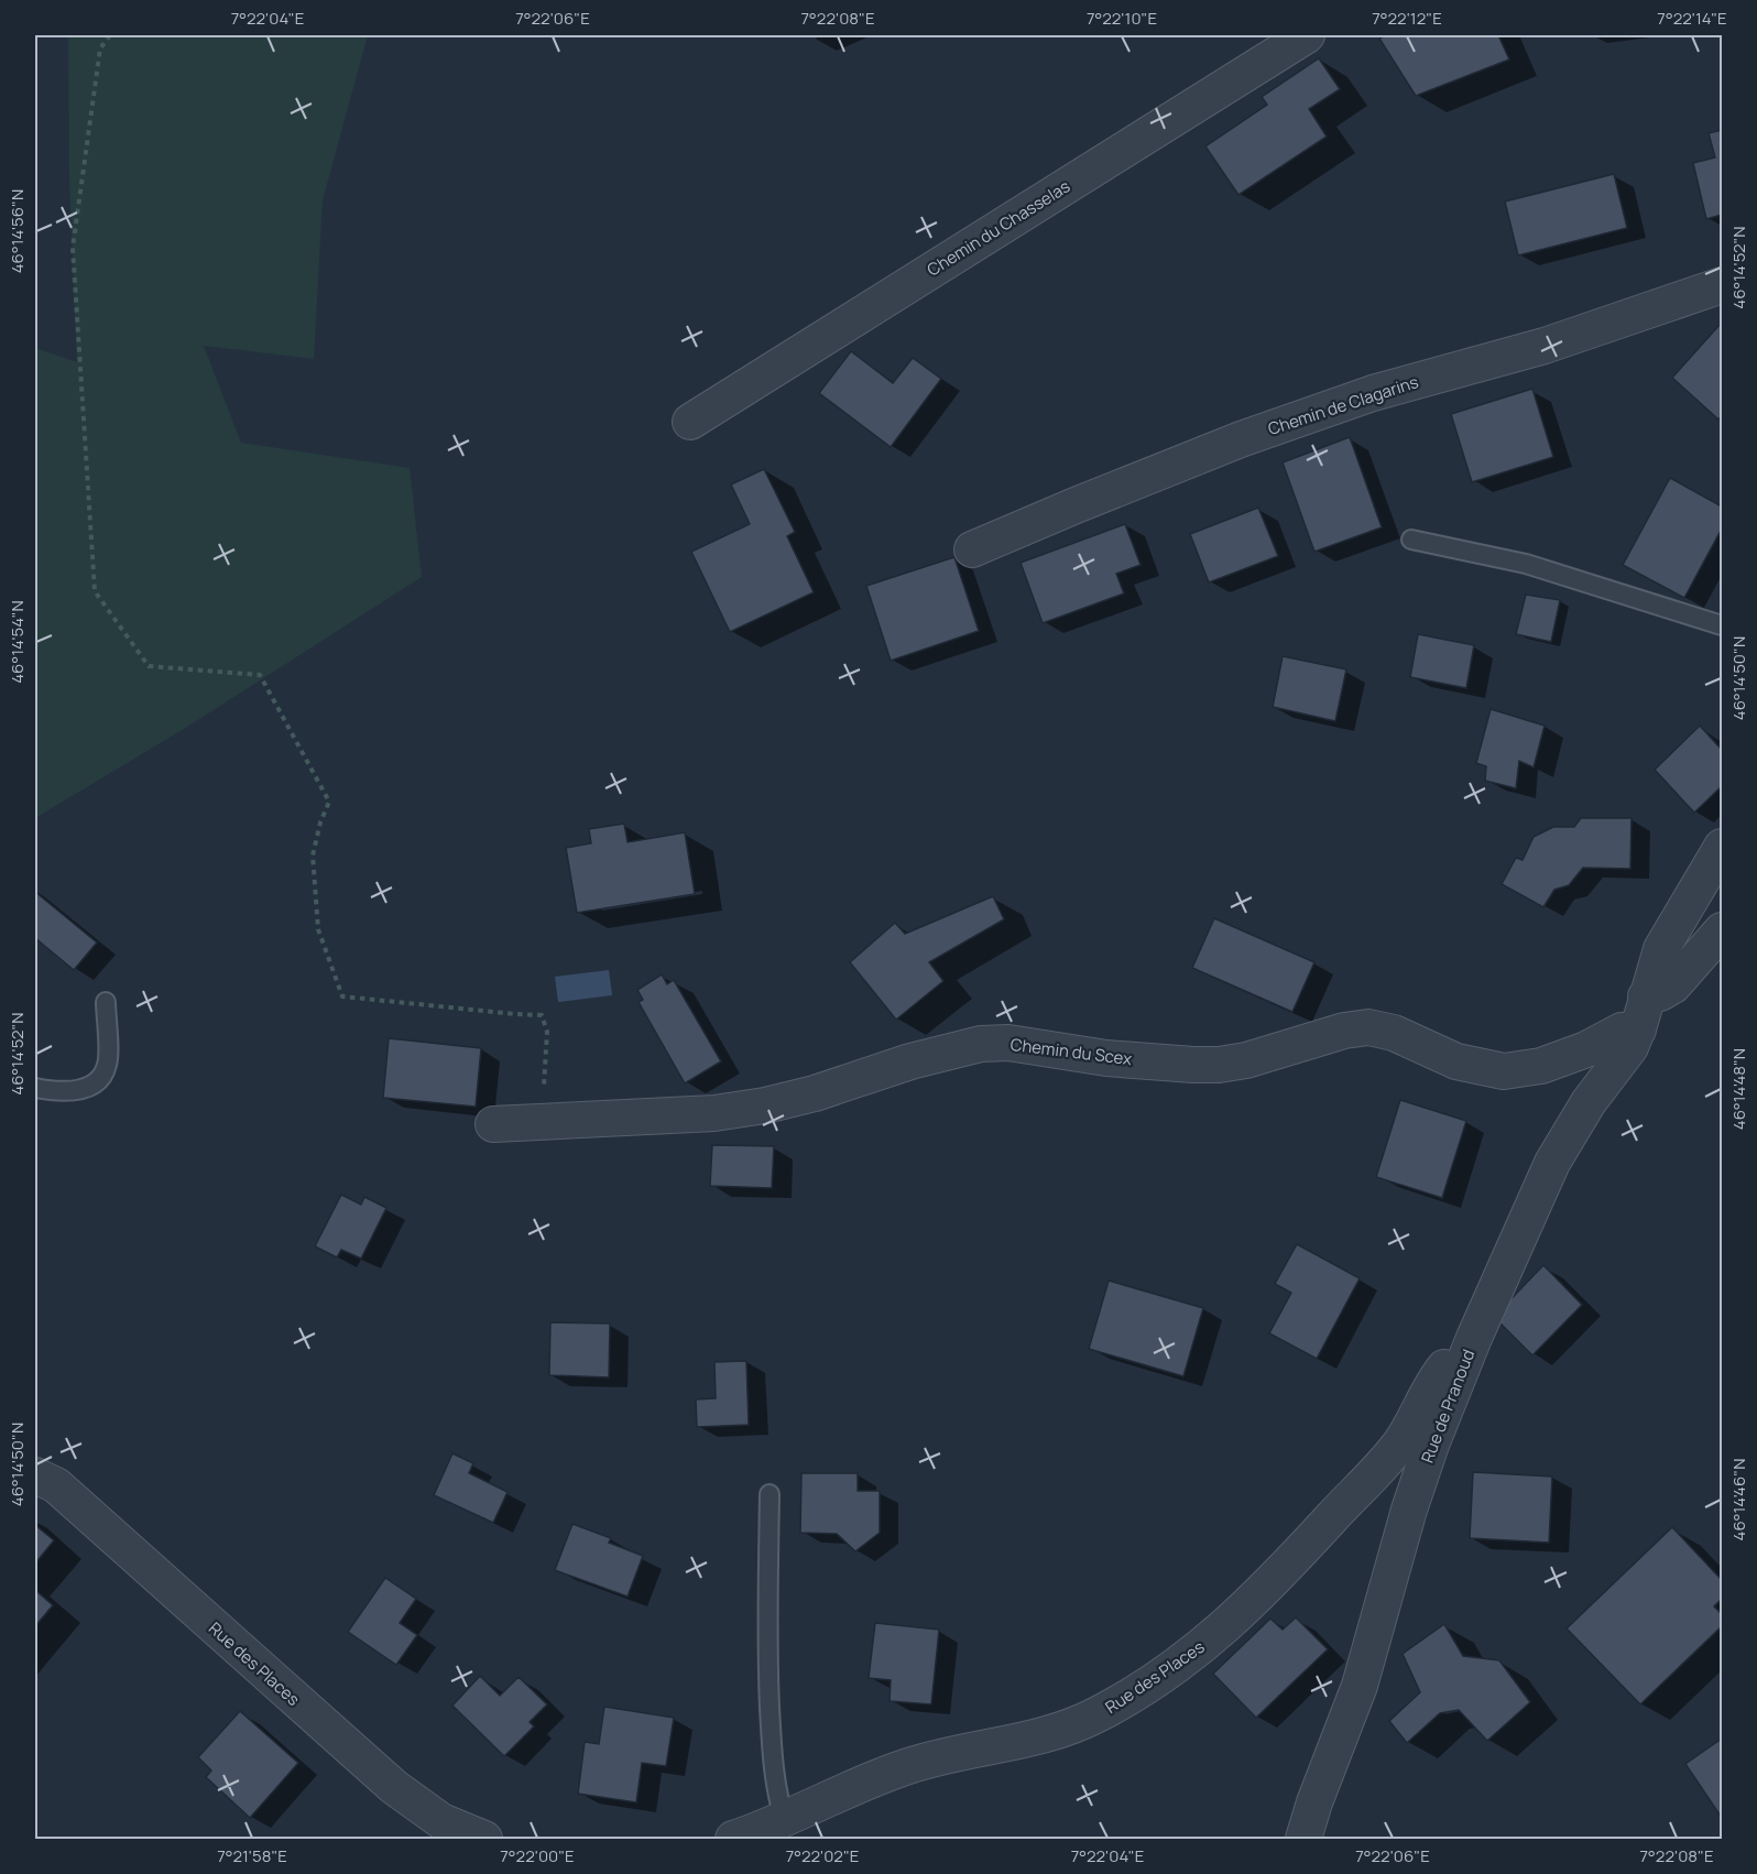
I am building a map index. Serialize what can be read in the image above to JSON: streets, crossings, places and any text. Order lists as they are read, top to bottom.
{
  "streets": {
    "street": [
      "Chemin du Chasselas",
      "Chemin de Clagarins",
      "Chemin du Scex",
      "Rue de Pranoud",
      "Rue des Places"
    ]
  },
  "crossings": [
    ["Chemin du Scex", "Rue de Pranoud"],
    ["Rue de Pranoud", "Rue des Places"]
  ],
  "coordinates": [
    "7°22'04\"E",
    "7°22'06\"E",
    "7°22'08\"E",
    "7°22'10\"E",
    "7°22'12\"E",
    "7°22'14\"E",
    "46°14'56\"N",
    "46°14'52\"N",
    "46°14'54\"N",
    "46°14'50\"N",
    "46°14'48\"N",
    "46°14'46\"N",
    "7°21'58\"E",
    "7°22'00\"E",
    "7°22'02\"E"
  ]
}
